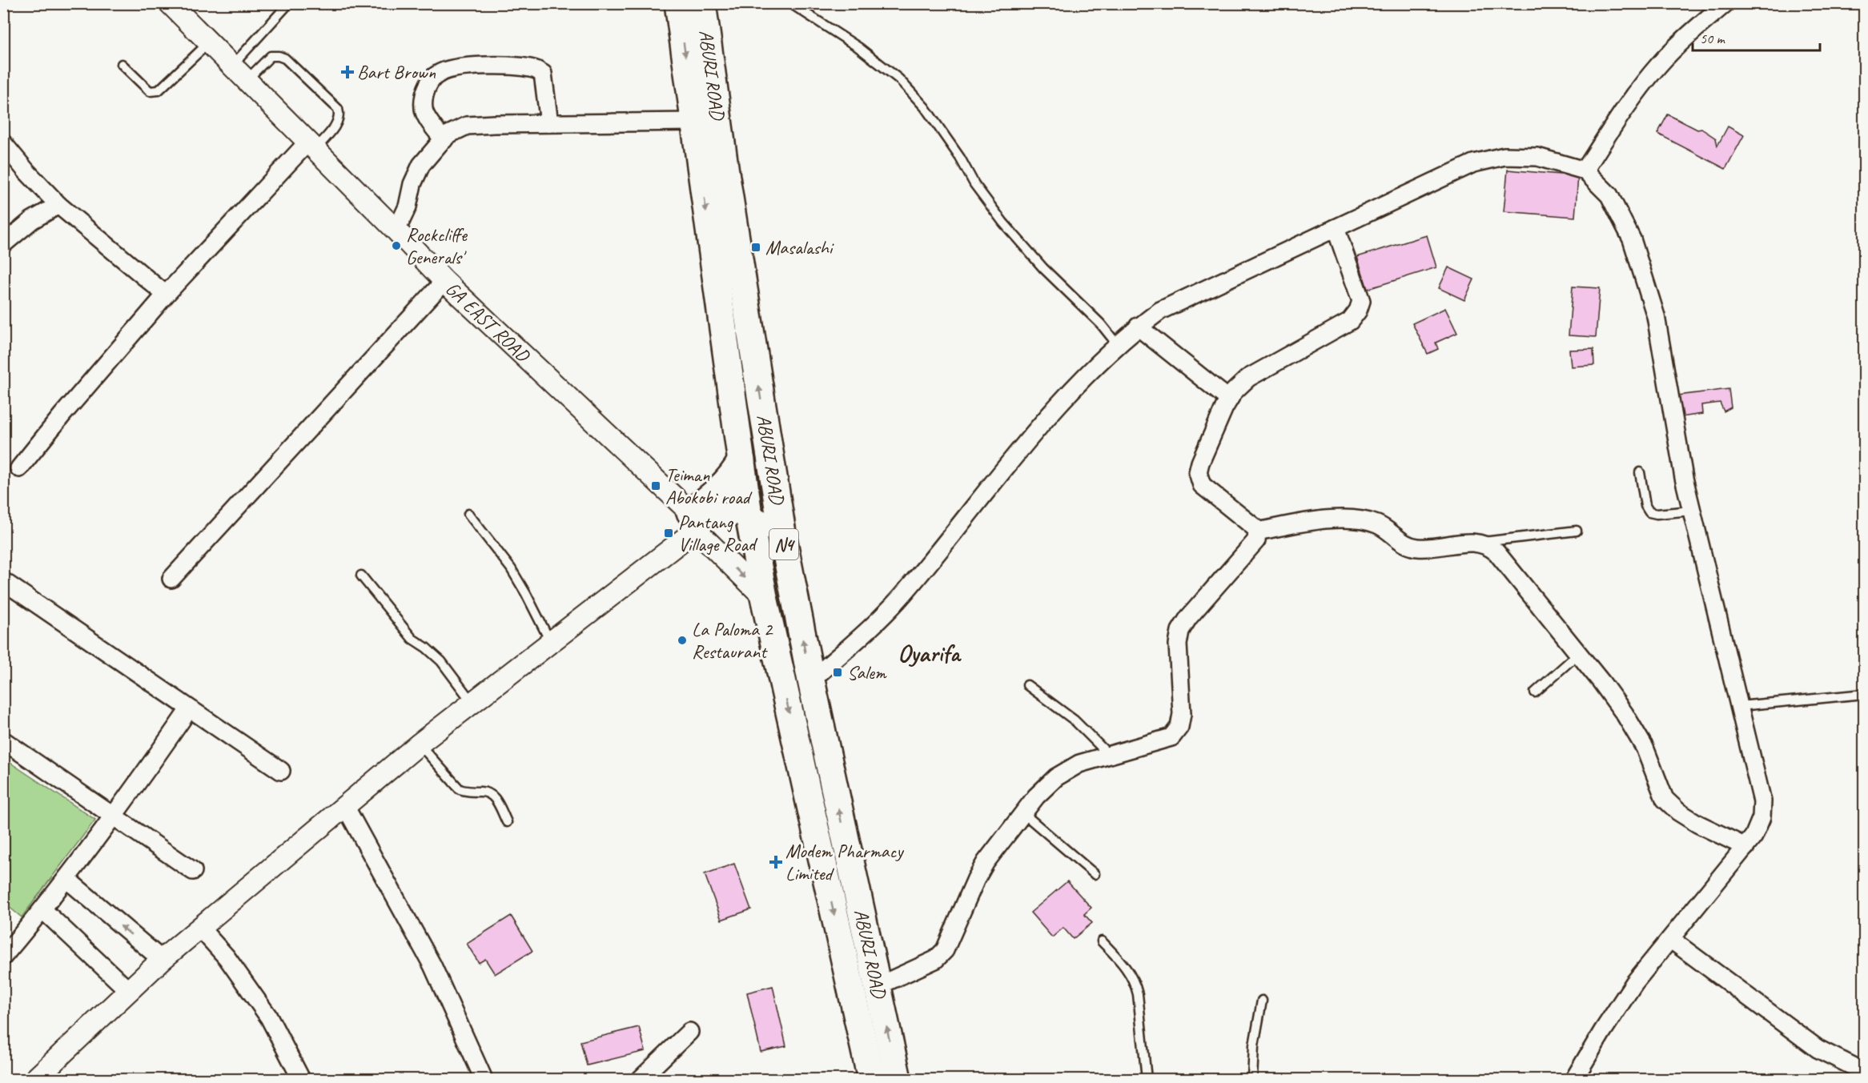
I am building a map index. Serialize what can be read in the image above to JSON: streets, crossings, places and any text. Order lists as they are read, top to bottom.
{
  "streets": {
    "highway": ["ABURI ROAD", "N4"],
    "street": ["GA EAST ROAD"]
  },
  "crossings": [
    ["ABURI ROAD", "GA EAST ROAD"]
  ],
  "districts": ["Oyarifa"],
  "places": {
    "health": ["Bart Brown", "Modem Pharmacy Limited"],
    "other": ["Rockcliffe Generals'", "La Paloma 2 Restaurant"],
    "transit": [
      "Masalashi",
      "Teiman Abokobi road",
      "Pantang Village Road",
      "Salem"
    ]
  },
  "scale_bar": "50 m"
}
